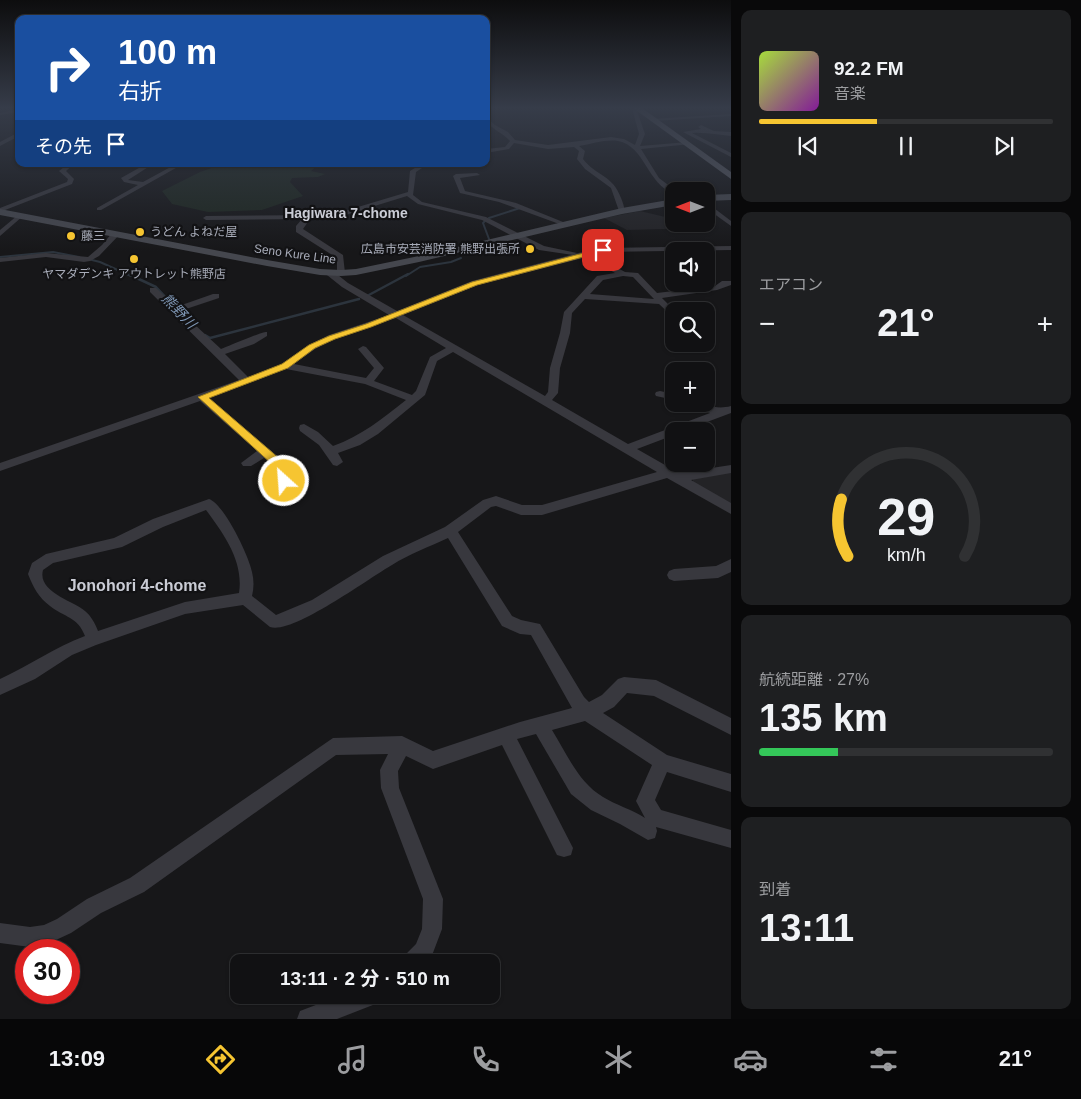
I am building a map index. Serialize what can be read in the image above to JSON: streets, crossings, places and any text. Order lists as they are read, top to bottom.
{
  "streets": {
    "main road": ["Seno Kure Line"]
  },
  "districts": ["Hagiwara 7-chome", "Jonohori 4-chome"],
  "water": ["熊野川"],
  "places": [
    "うどん よねだ屋",
    "藤三",
    "広島市安芸消防署 熊野出張所",
    "ヤマダデンキ アウトレット熊野店"
  ],
  "north": "left",
  "page": {
    "turn": ["100 m", "右折"],
    "song": ["92.2 FM", "音楽"],
    "then": "その先",
    "map_buttons": ["+", "−"],
    "tile": [
      "エアコン",
      ["航続距離 · 27%", "135 km"],
      ["到着", "13:11"]
    ],
    "heat": ["−", "21°", "+"],
    "limit": "30",
    "trip": "13:11 · 2 分 · 510 m",
    "tabs": ["13:09", "21°"],
    "gauge": ["29", "km/h"]
  }
}
